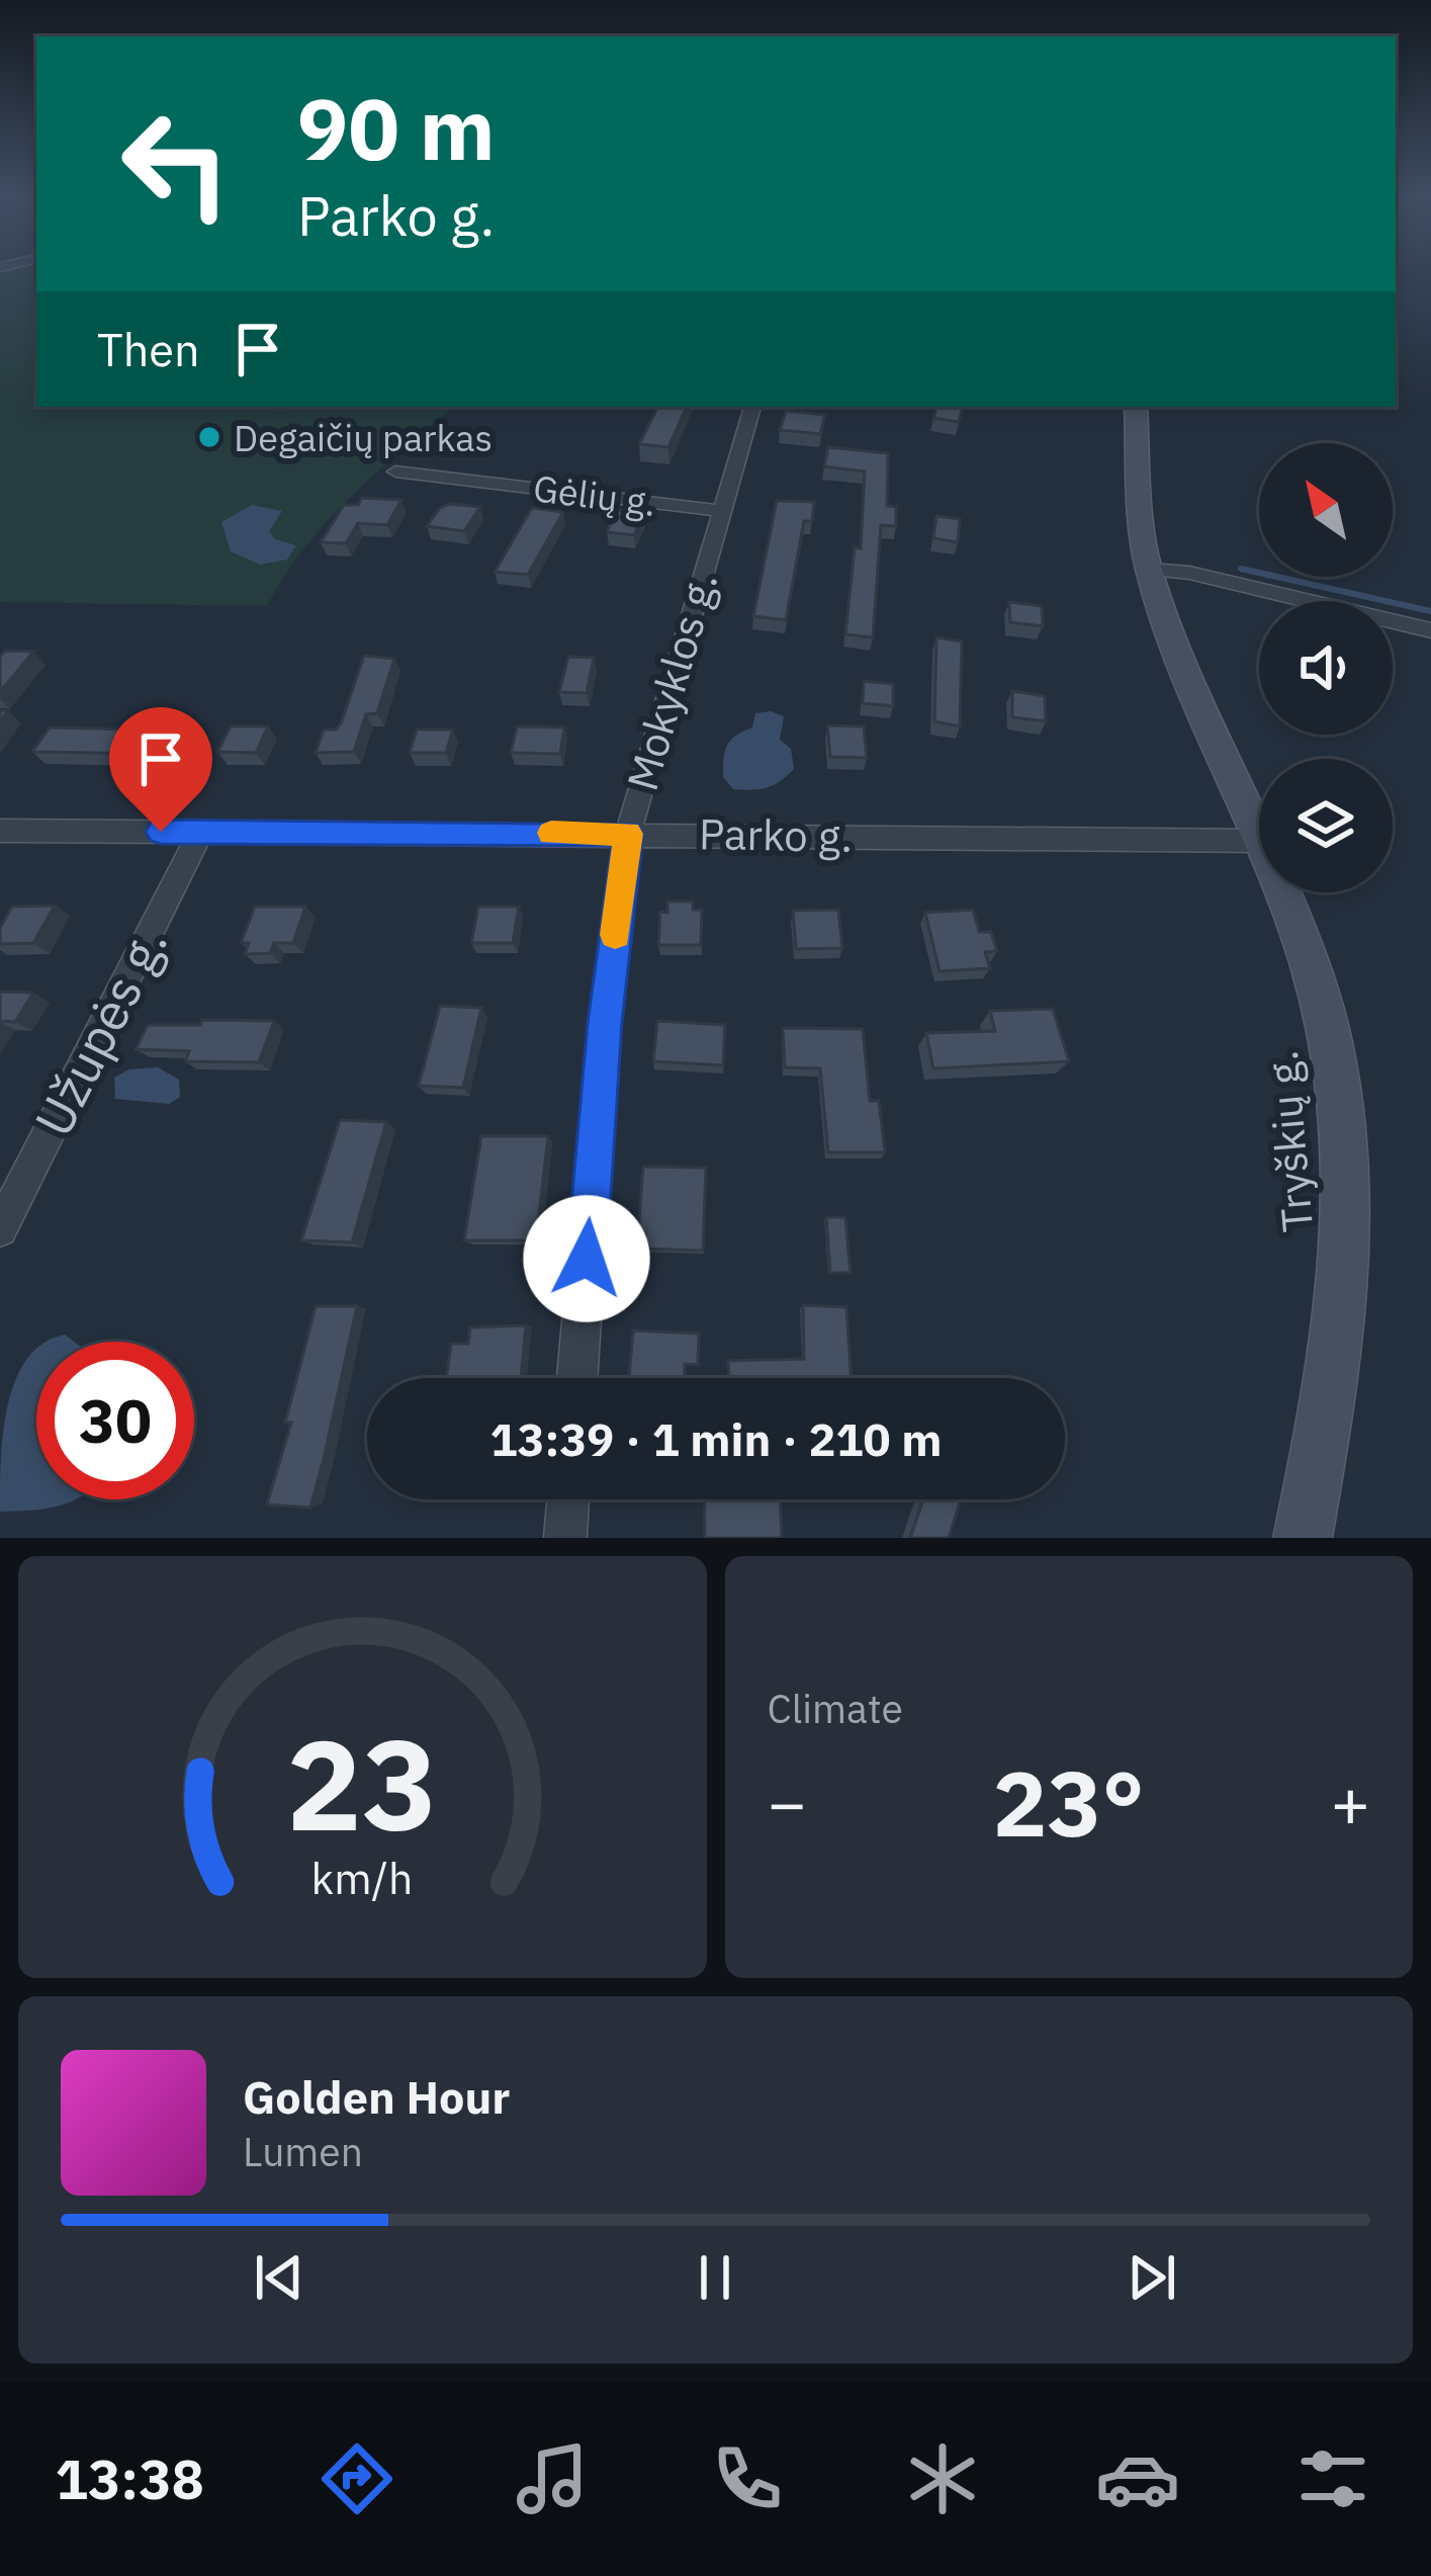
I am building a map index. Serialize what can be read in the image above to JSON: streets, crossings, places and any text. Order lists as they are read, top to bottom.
{
  "streets": {
    "main road": ["Tryškių g."],
    "street": [
      "Gėlių g.",
      "Mokyklos g.",
      "Parko g.",
      "Užupės g."
    ]
  },
  "crossings": [
    ["Gėlių g.", "Mokyklos g."],
    ["Mokyklos g.", "Parko g."],
    ["Parko g.", "Užupės g."]
  ],
  "places": ["Degaičių parkas"],
  "north": "top left",
  "page": {
    "turn": ["90 m", "Parko g."],
    "then": "Then",
    "limit": "30",
    "trip": "13:39 · 1 min · 210 m",
    "tile": "Climate",
    "heat": ["−", "23°", "+"],
    "song": ["Golden Hour", "Lumen"],
    "tabs": "13:38",
    "gauge": ["23", "km/h"]
  }
}
